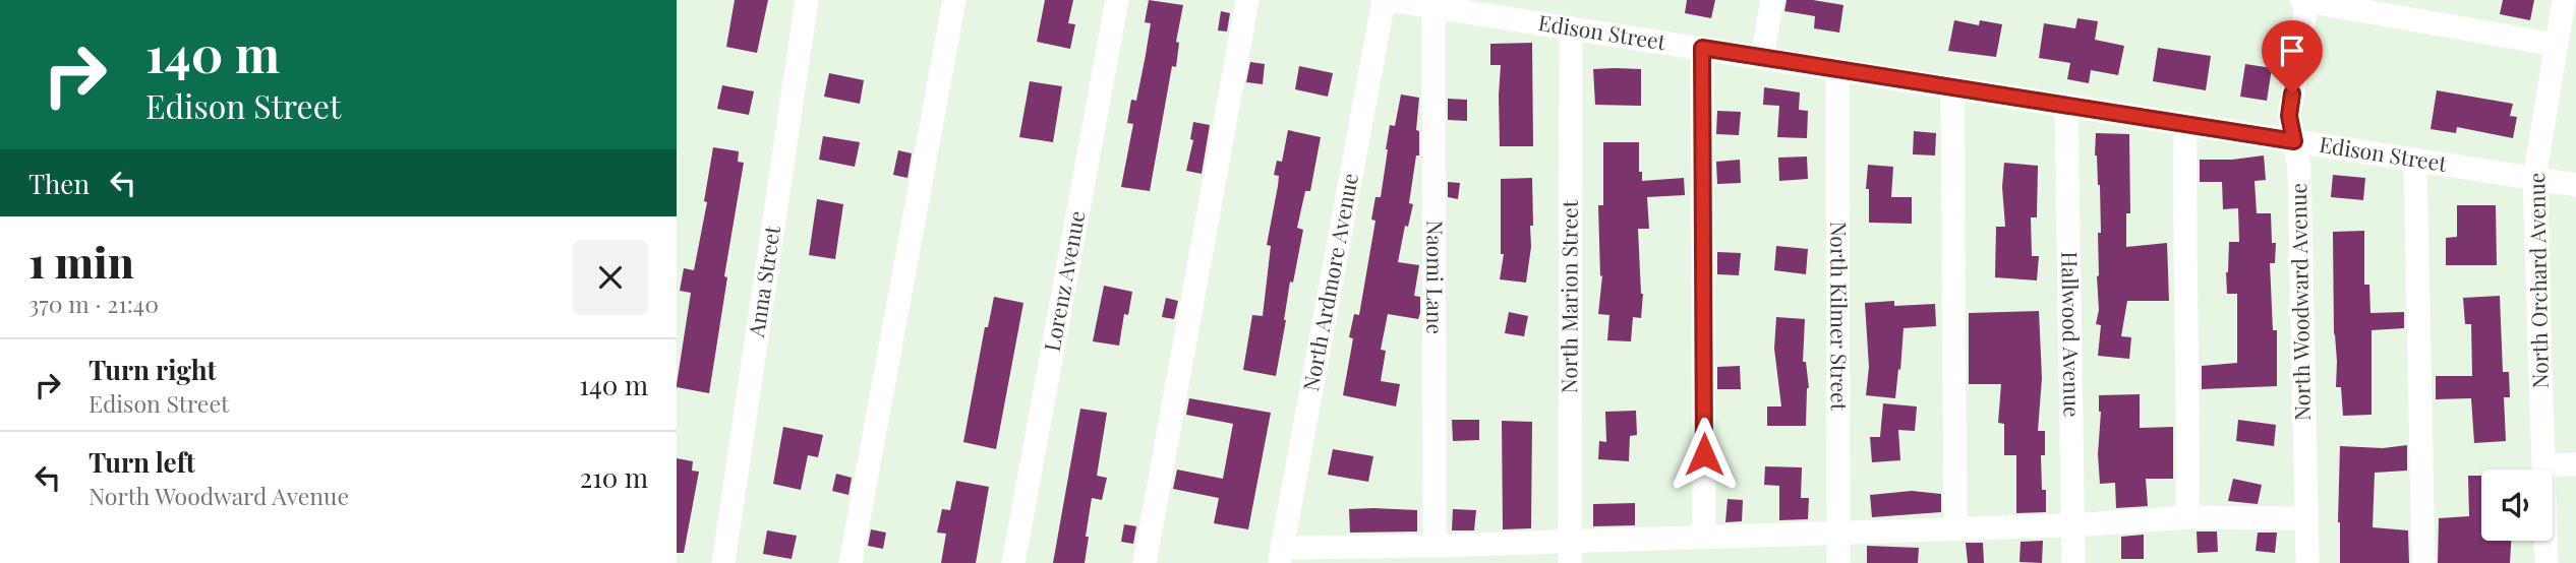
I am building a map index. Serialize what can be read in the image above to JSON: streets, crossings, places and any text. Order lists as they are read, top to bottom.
{
  "streets": {
    "street": [
      "Edison Street",
      "Naomi Lane",
      "North Orchard Avenue",
      "Anna Street",
      "Lorenz Avenue",
      "North Ardmore Avenue",
      "North Marion Street",
      "North Woodward Avenue",
      "North Kilmer Street",
      "Hallwood Avenue"
    ]
  },
  "crossings": [
    ["Edison Street", "Naomi Lane"],
    ["Edison Street", "North Orchard Avenue"],
    ["Edison Street", "North Ardmore Avenue"],
    ["Edison Street", "North Marion Street"],
    ["Edison Street", "North Woodward Avenue"],
    ["Edison Street", "North Kilmer Street"],
    ["Edison Street", "Hallwood Avenue"]
  ],
  "page": {
    "turn": ["140 m", "Edison Street"],
    "then": "Then",
    "heading": ["1 min", "370 m · 21:40"],
    "list": [
      {
        "name": "Turn right",
        "note": "Edison Street",
        "value": "140 m"
      },
      {
        "name": "Turn left",
        "note": "North Woodward Avenue",
        "value": "210 m"
      }
    ]
  }
}
